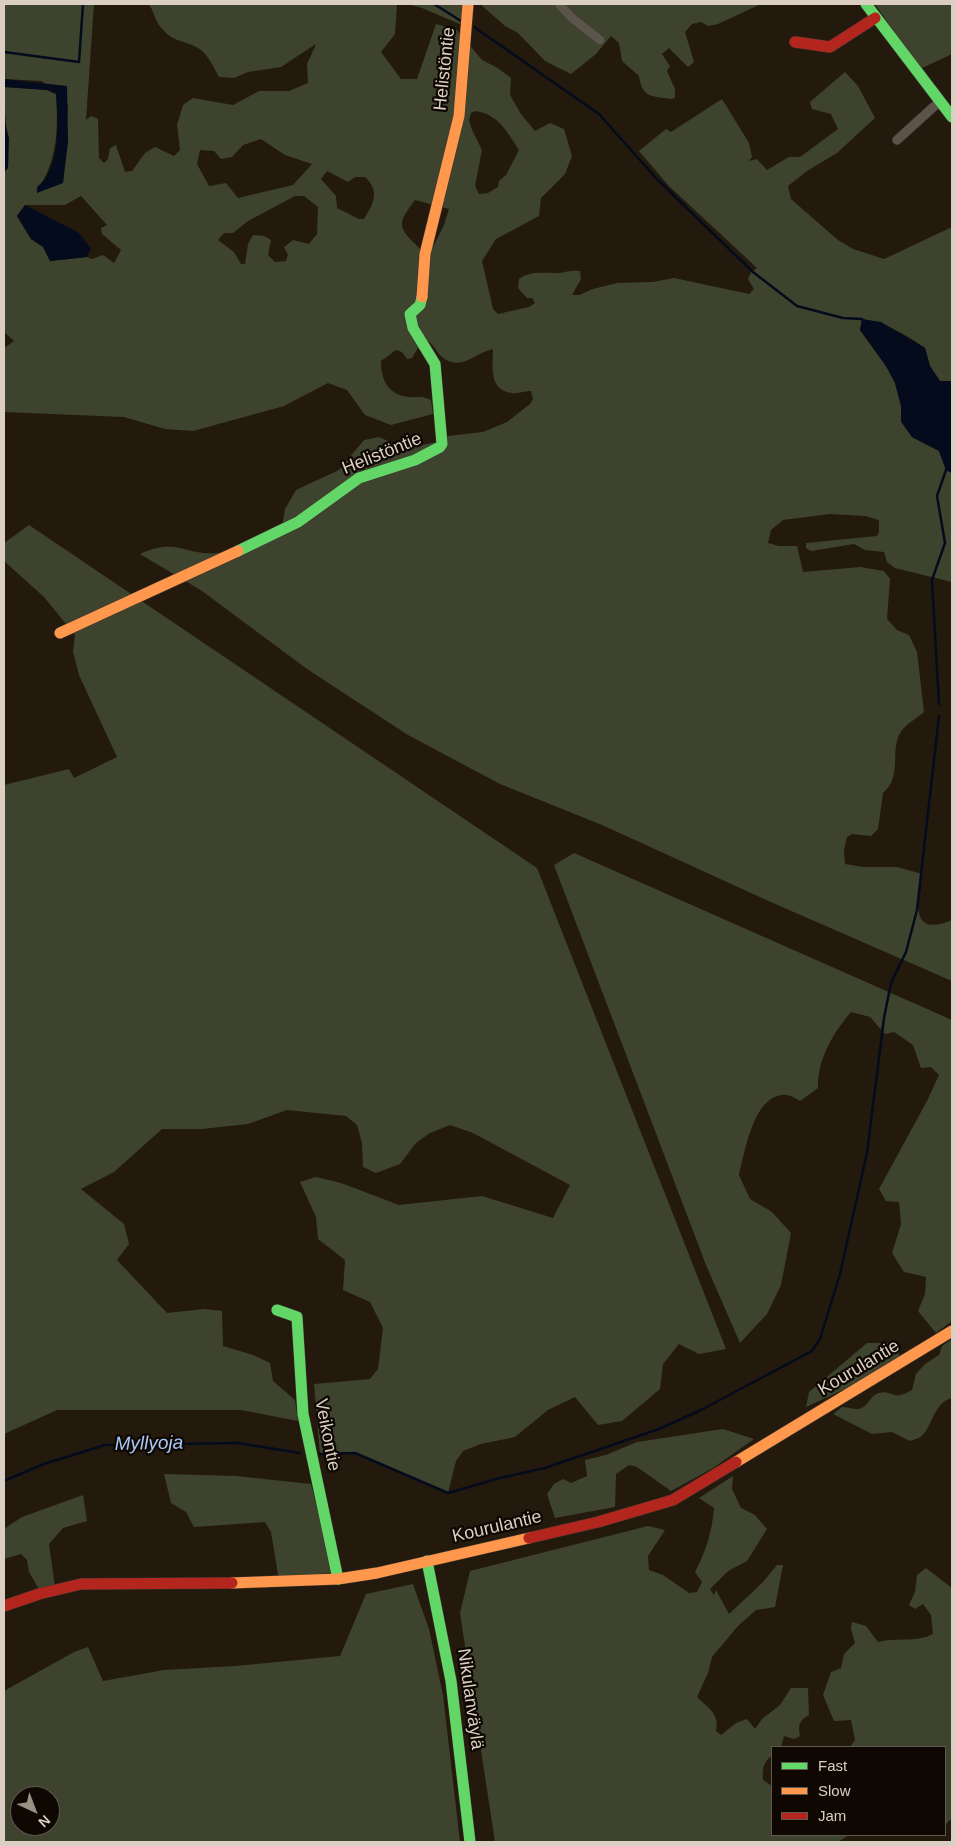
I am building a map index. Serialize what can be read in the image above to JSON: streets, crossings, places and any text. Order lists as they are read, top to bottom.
{
  "streets": {
    "street": [
      "Helistöntie",
      "Kourulantie",
      "Veikontie",
      "Nikulanväylä"
    ]
  },
  "crossings": [
    ["Kourulantie", "Veikontie"],
    ["Kourulantie", "Nikulanväylä"]
  ],
  "water": ["Myllyoja"],
  "legend": ["Fast", "Slow", "Jam"],
  "north": "bottom right"
}
